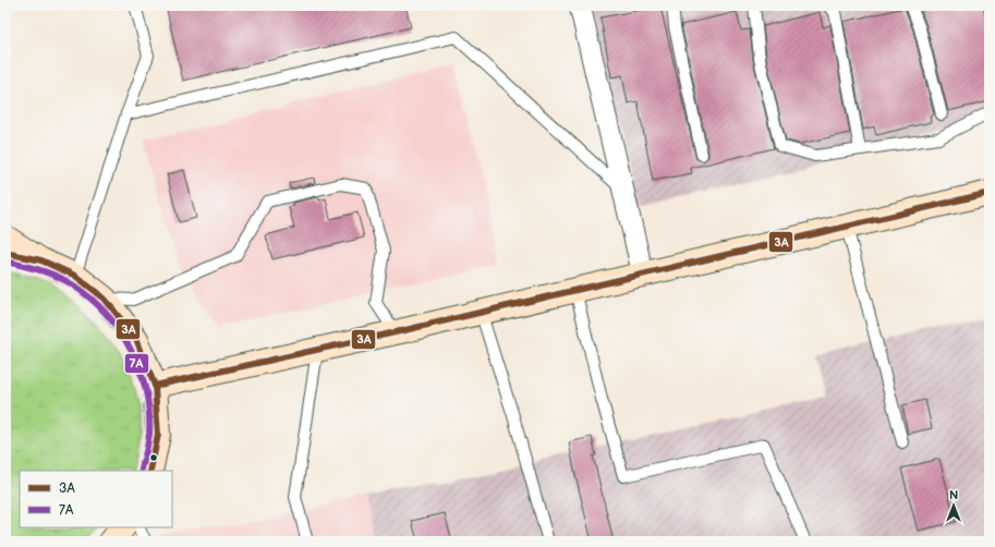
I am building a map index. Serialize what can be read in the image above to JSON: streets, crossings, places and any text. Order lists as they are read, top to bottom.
{
  "lines": ["transit line 3А", "transit line 7А"],
  "legend": ["3А", "7А"],
  "north": "top"
}
